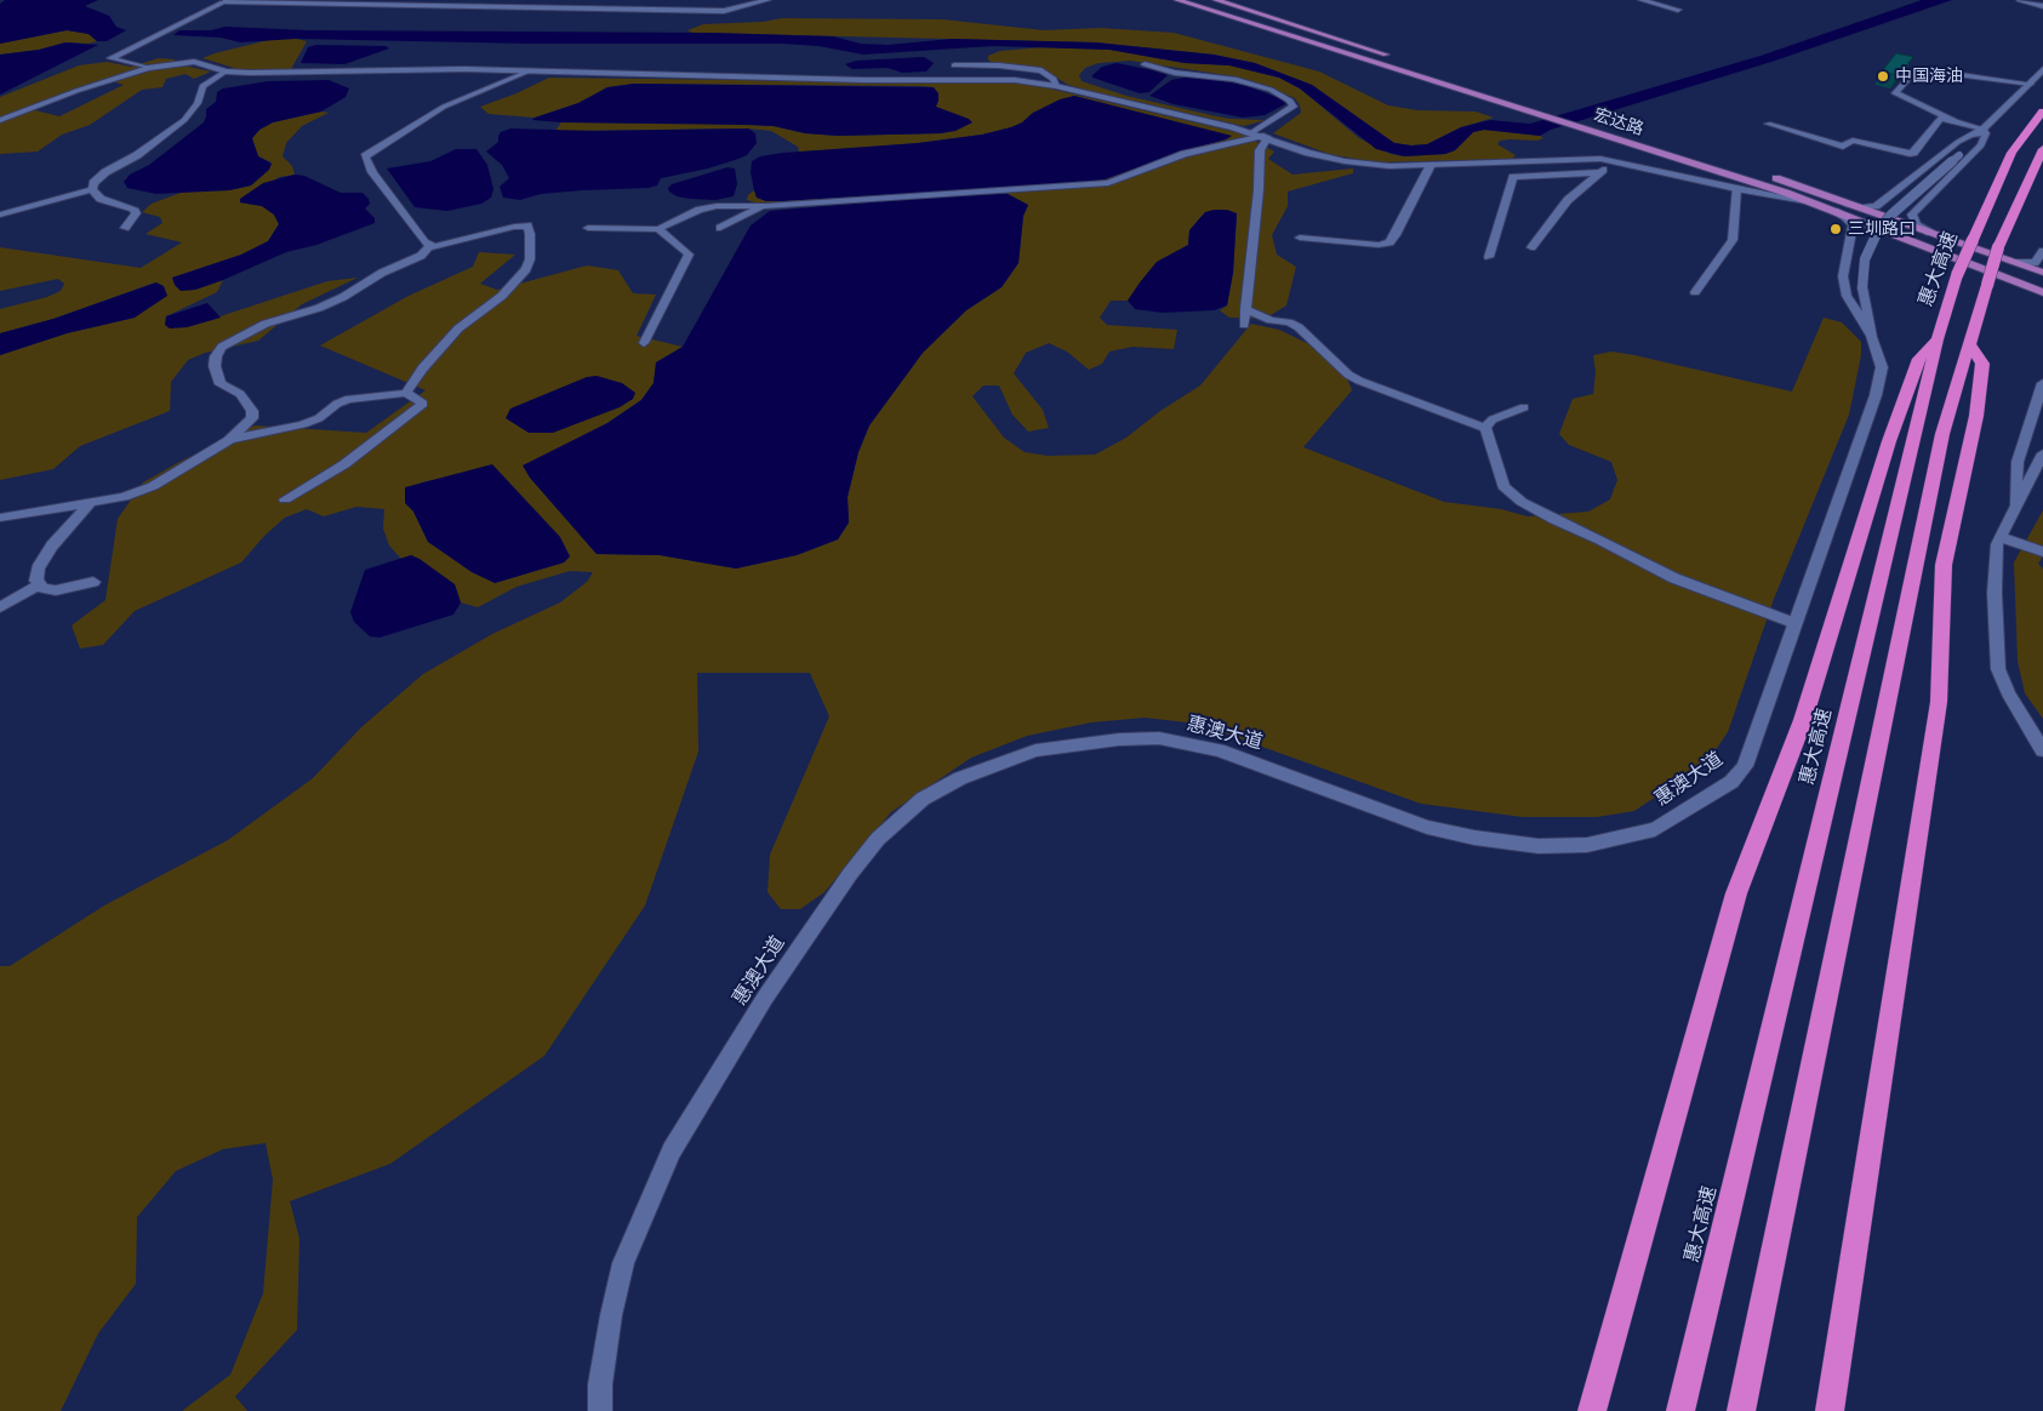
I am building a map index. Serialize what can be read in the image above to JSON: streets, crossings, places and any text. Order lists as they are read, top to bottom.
{
  "streets": {
    "highway": ["惠大高速"],
    "main road": ["宏达路"],
    "street": ["惠澳大道"]
  },
  "places": ["中国海油", "三圳路口"]
}
